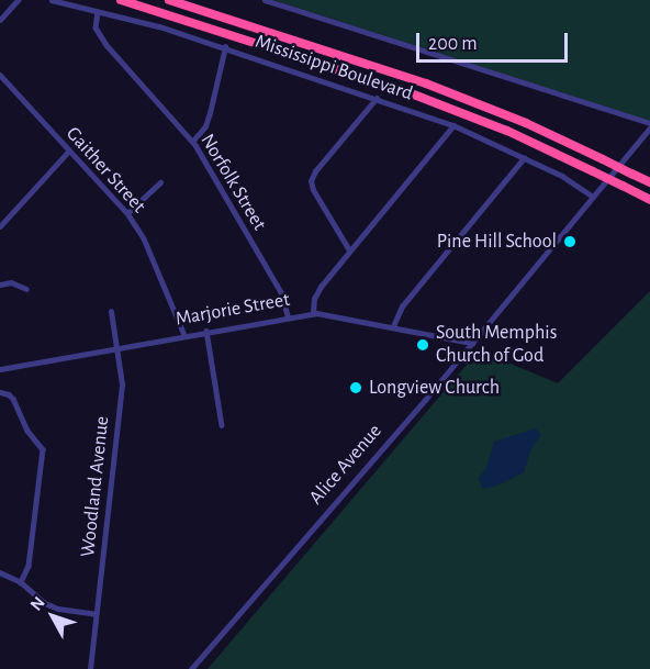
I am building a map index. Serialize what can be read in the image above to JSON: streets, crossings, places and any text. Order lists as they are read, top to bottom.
{
  "streets": {
    "street": [
      "Mississippi Boulevard",
      "Gaither Street",
      "Norfolk Street",
      "Marjorie Street",
      "Alice Avenue",
      "Woodland Avenue"
    ]
  },
  "crossings": [
    ["Mississippi Boulevard", "Norfolk Street"],
    ["Mississippi Boulevard", "Alice Avenue"],
    ["Gaither Street", "Marjorie Street"],
    ["Norfolk Street", "Marjorie Street"],
    ["Marjorie Street", "Alice Avenue"],
    ["Marjorie Street", "Woodland Avenue"]
  ],
  "places": ["Pine Hill School", "South Memphis Church of God", "Longview Church"],
  "scale_bar": "200 m",
  "north": "top left"
}
